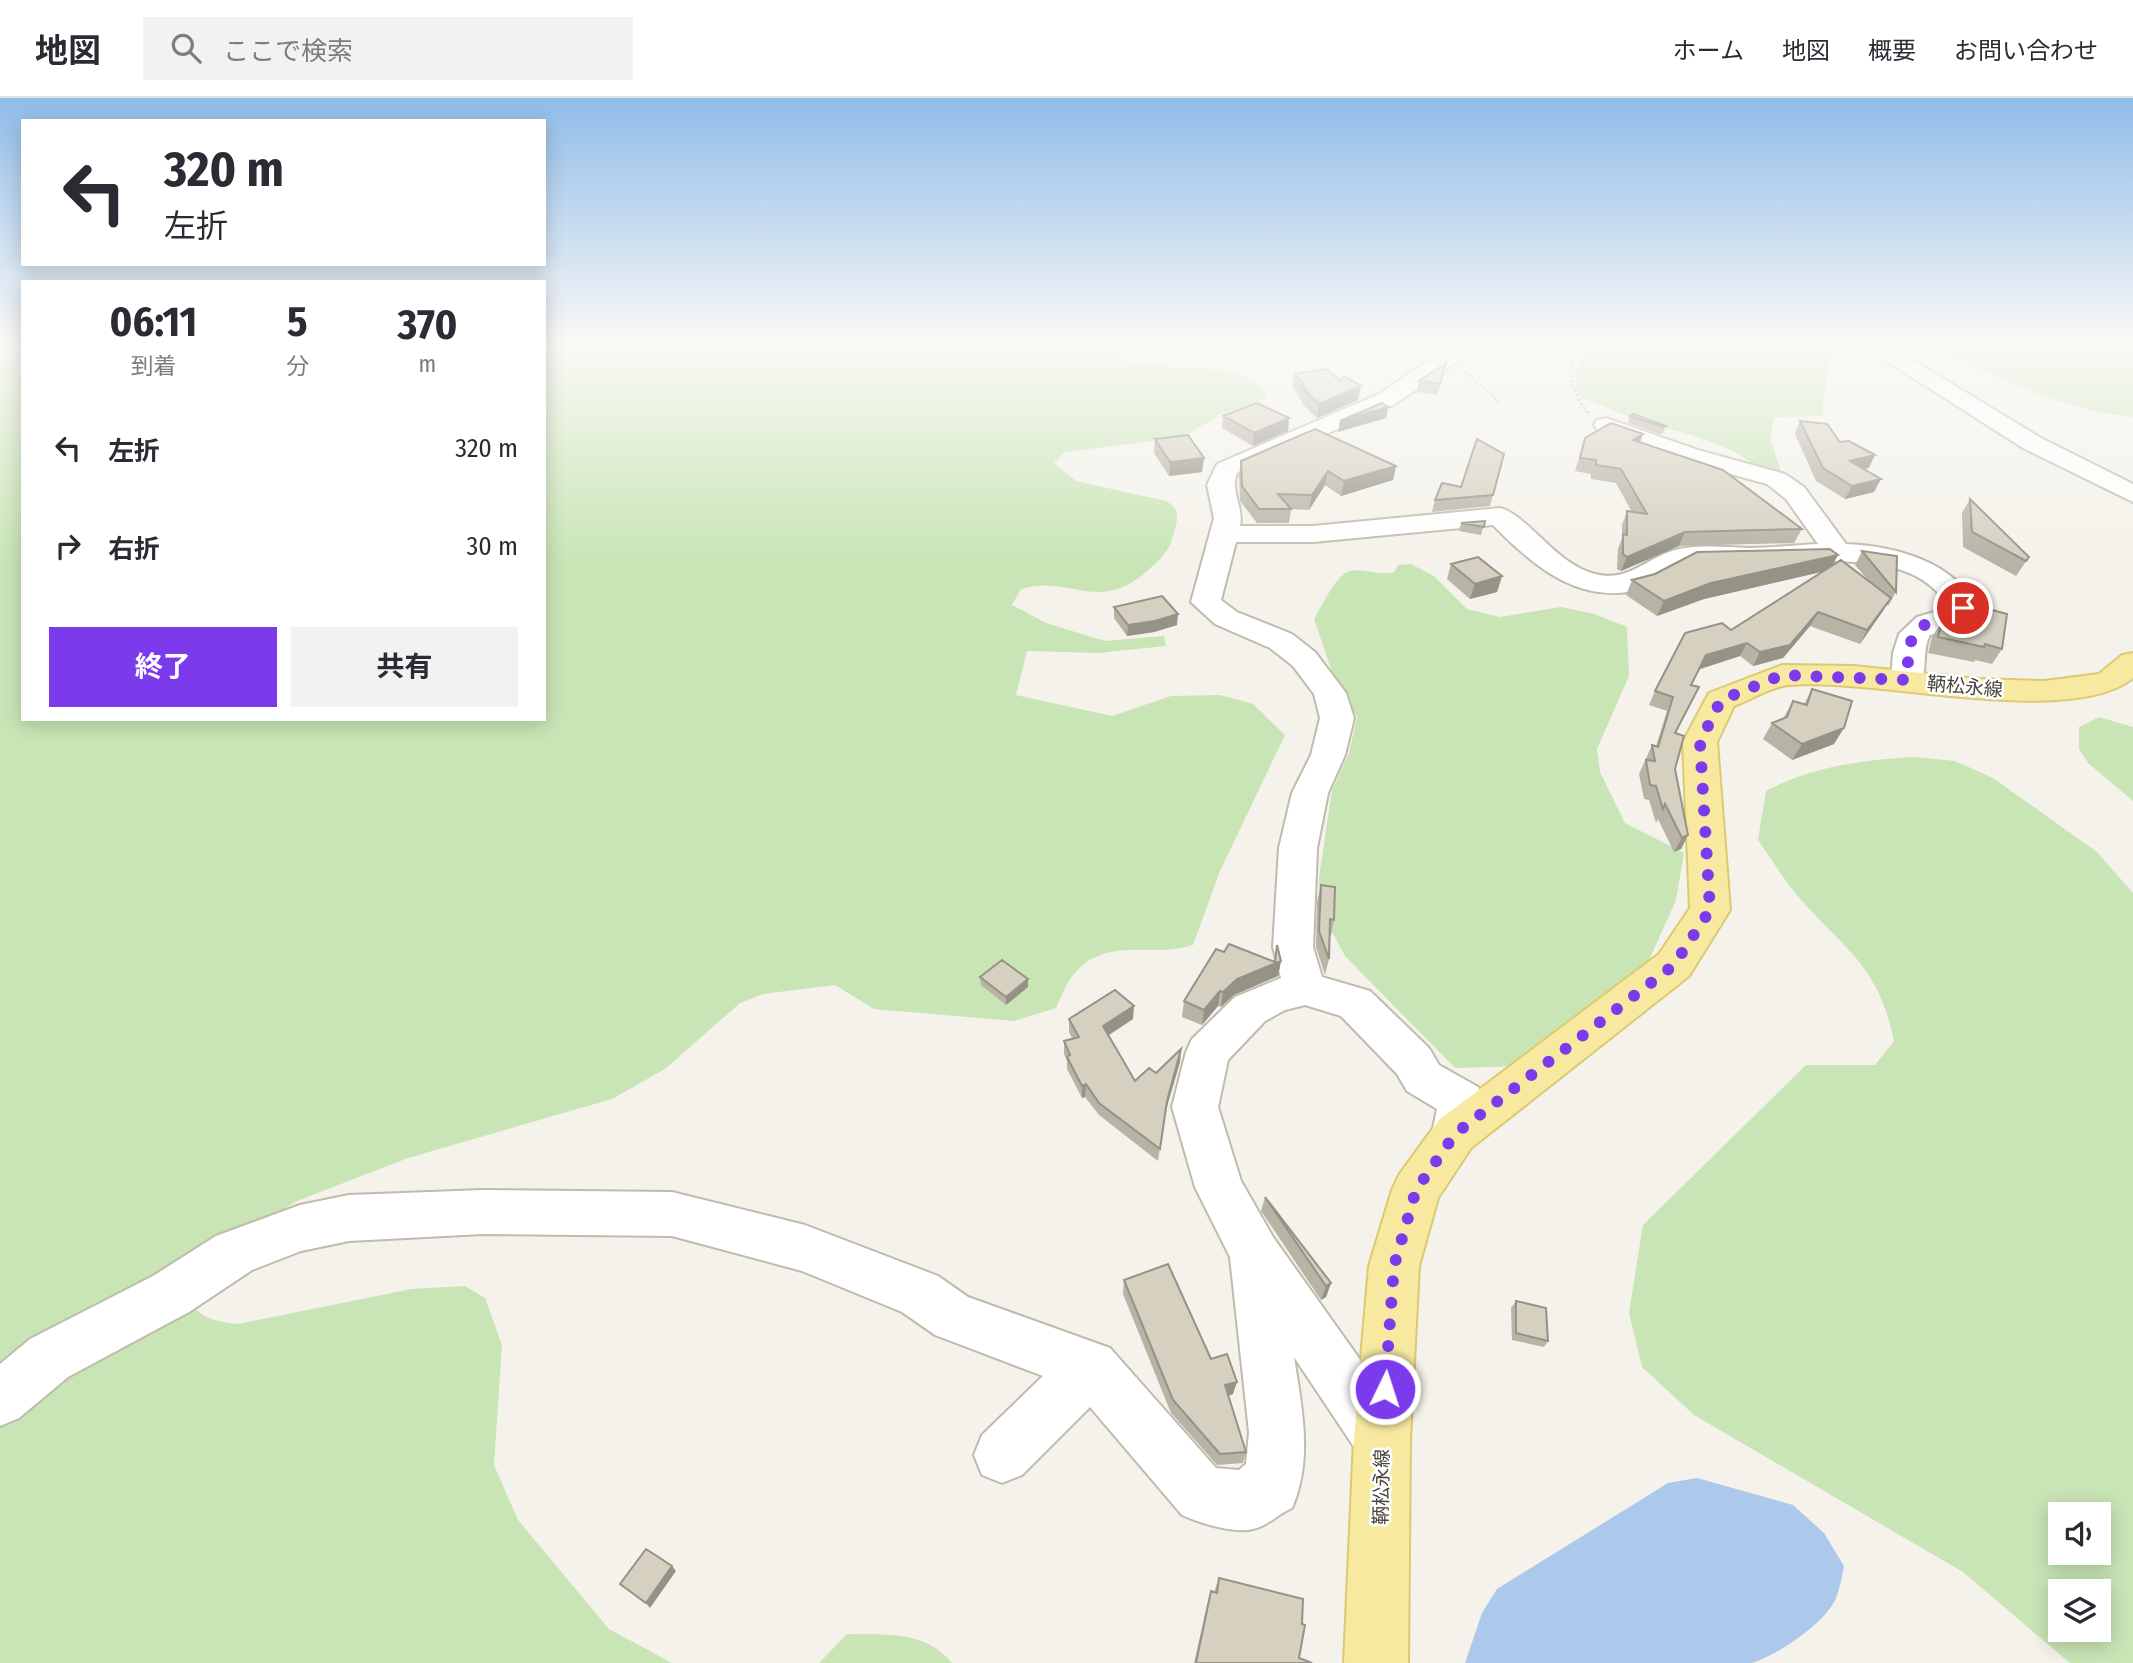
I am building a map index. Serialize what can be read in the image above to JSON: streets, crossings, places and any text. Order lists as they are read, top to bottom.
{
  "streets": {
    "main road": ["鞆松永線"]
  },
  "page": {
    "header": "地図",
    "search": "ここで検索",
    "nav": [
      "ホーム",
      "地図",
      "概要",
      "お問い合わせ"
    ],
    "turn": ["320 m", "左折"],
    "eta": [
      "06:11",
      "到着",
      "5",
      "分",
      "370",
      "m"
    ],
    "list": [
      {
        "name": "左折",
        "value": "320 m"
      },
      {
        "name": "右折",
        "value": "30 m"
      }
    ],
    "buttons": ["終了", "共有"]
  }
}
